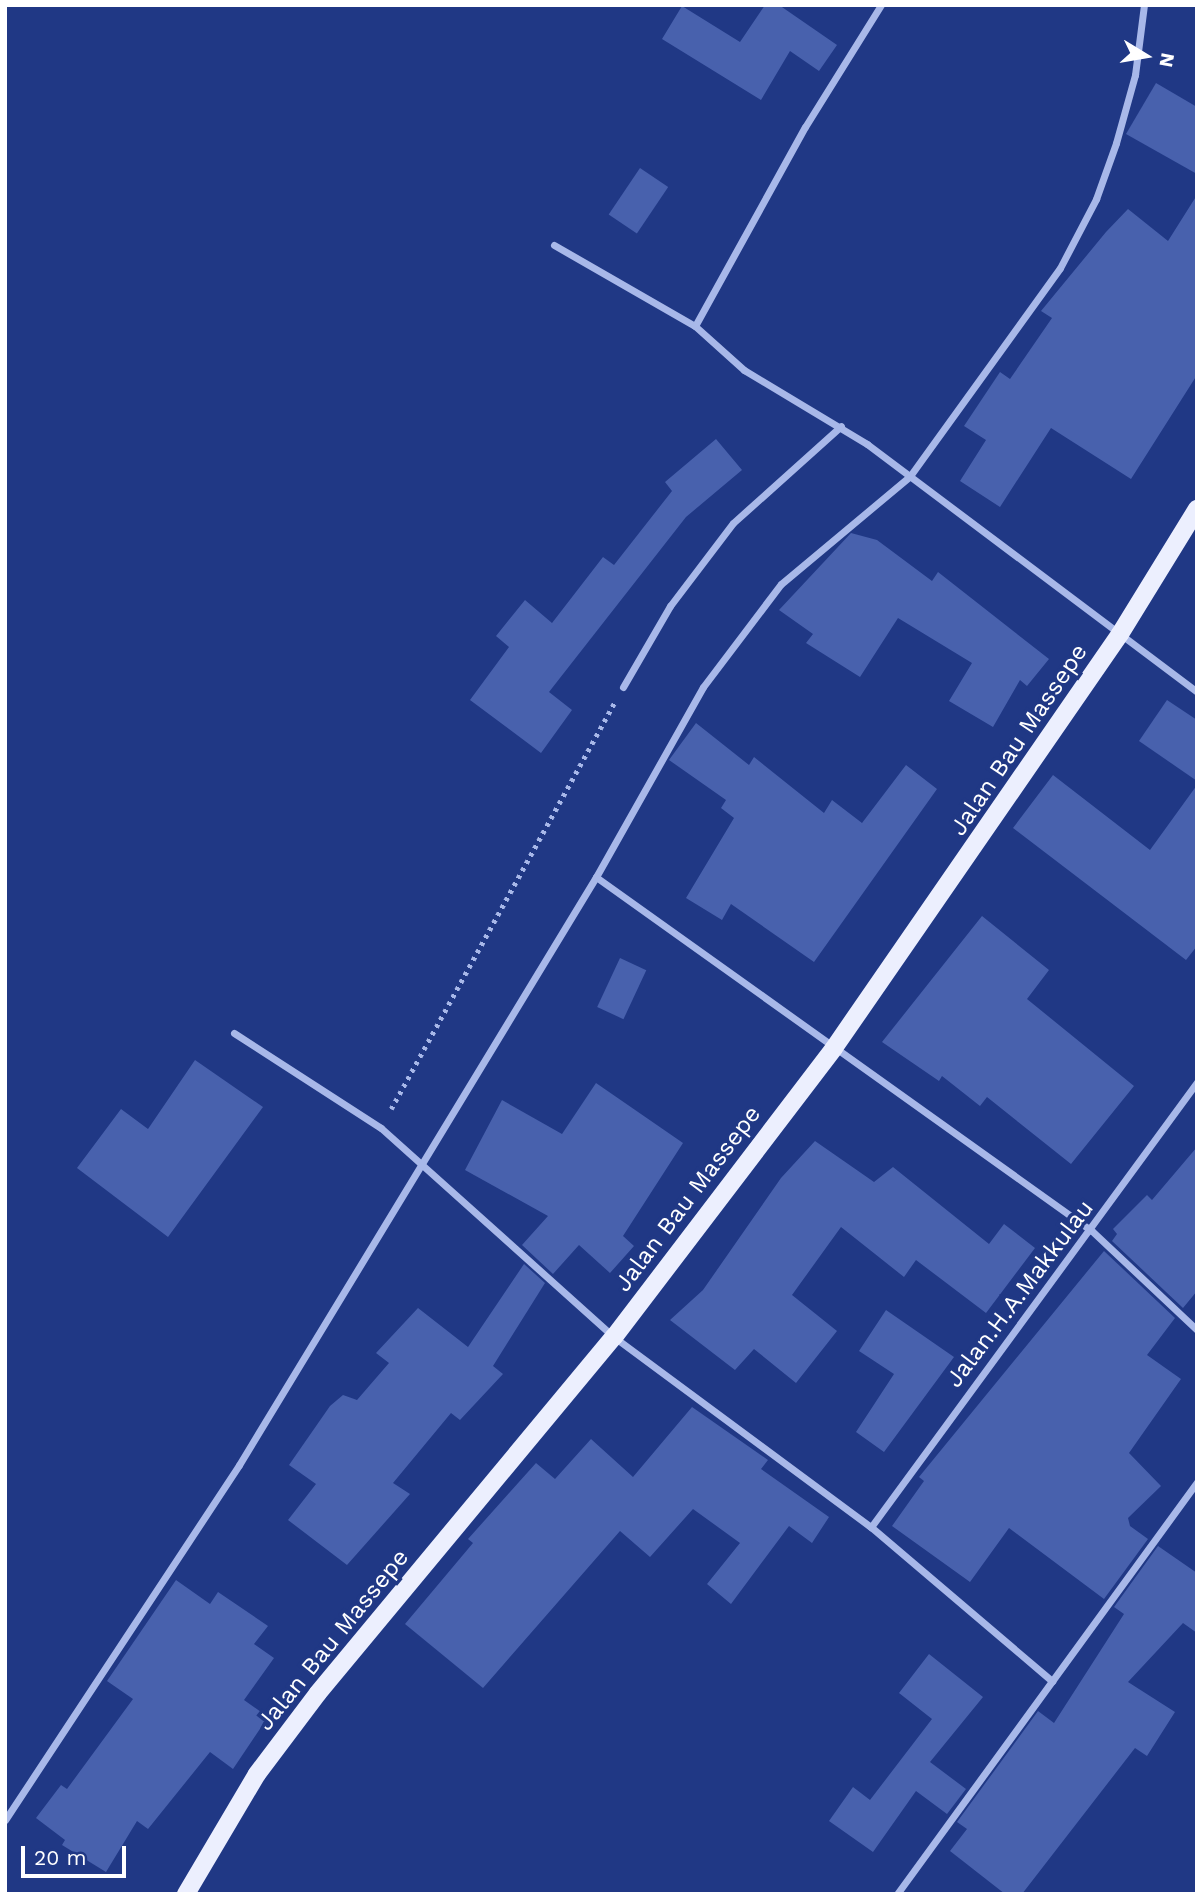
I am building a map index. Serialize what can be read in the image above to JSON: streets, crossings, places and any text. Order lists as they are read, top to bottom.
{
  "streets": {
    "main road": ["Jalan Bau Massepe"],
    "street": ["Jalan.H.A.Makkulau"]
  },
  "scale_bar": "20 m",
  "north": "right"
}
